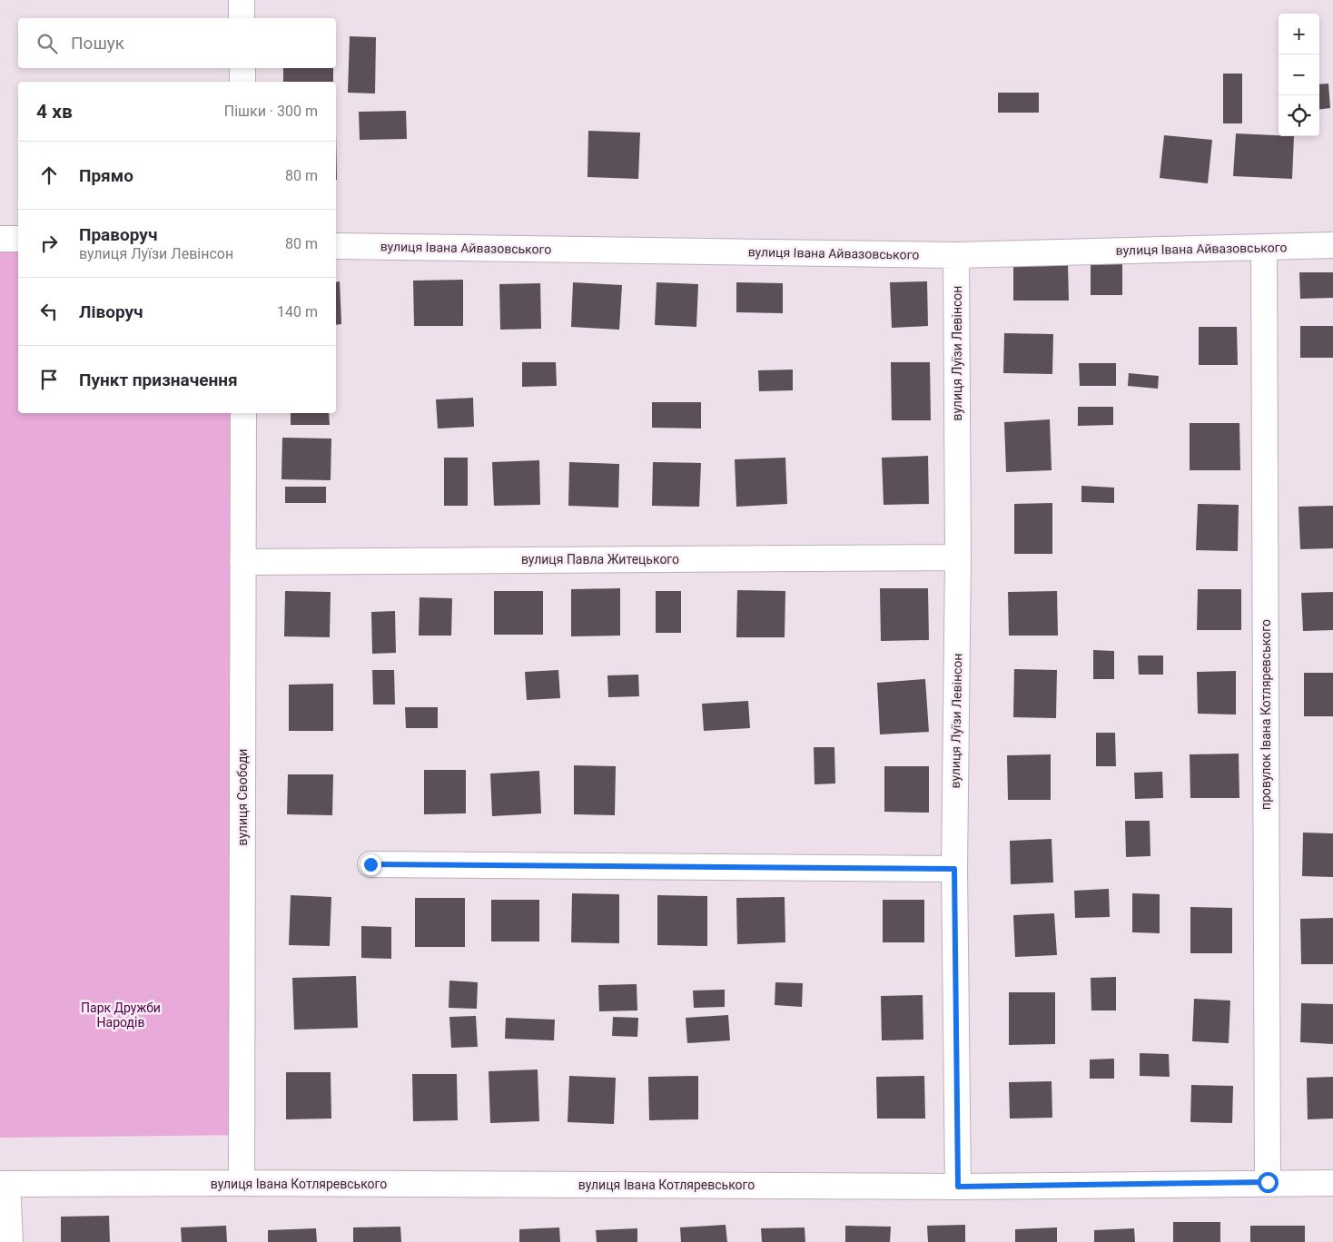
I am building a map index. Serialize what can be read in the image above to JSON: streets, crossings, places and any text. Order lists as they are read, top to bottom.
{
  "streets": {
    "street": [
      "вулиця Івана Айвазовського",
      "вулиця Луїзи Левінсон",
      "вулиця Павла Житецького",
      "провулок Івана Котляревського",
      "вулиця Свободи",
      "вулиця Івана Котляревського"
    ]
  },
  "crossings": [
    ["вулиця Івана Айвазовського", "вулиця Луїзи Левінсон"],
    ["вулиця Івана Айвазовського", "провулок Івана Котляревського"],
    ["вулиця Луїзи Левінсон", "вулиця Павла Житецького"],
    ["вулиця Луїзи Левінсон", "вулиця Івана Котляревського"],
    ["вулиця Павла Житецького", "вулиця Свободи"],
    ["провулок Івана Котляревського", "вулиця Івана Котляревського"],
    ["вулиця Свободи", "вулиця Івана Котляревського"]
  ],
  "parks": ["Парк Дружби Народів"],
  "page": {
    "map_buttons": ["+", "−"],
    "search": "Пошук",
    "heading": ["4 хв", "Пішки · 300 m"],
    "list": [
      ["Прямо", "80 m"],
      ["Праворуч", "вулиця Луїзи Левінсон", "80 m"],
      ["Ліворуч", "140 m"],
      "Пункт призначення"
    ]
  }
}
